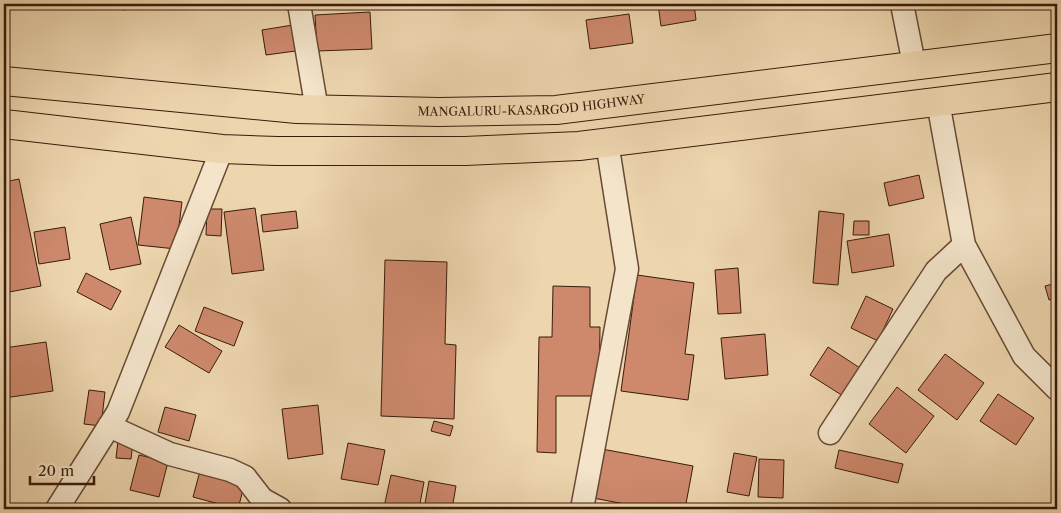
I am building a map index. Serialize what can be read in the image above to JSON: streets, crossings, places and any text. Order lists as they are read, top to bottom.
{
  "streets": {
    "highway": ["MANGALURU-KASARGOD HIGHWAY"]
  },
  "scale_bar": "20 m"
}
